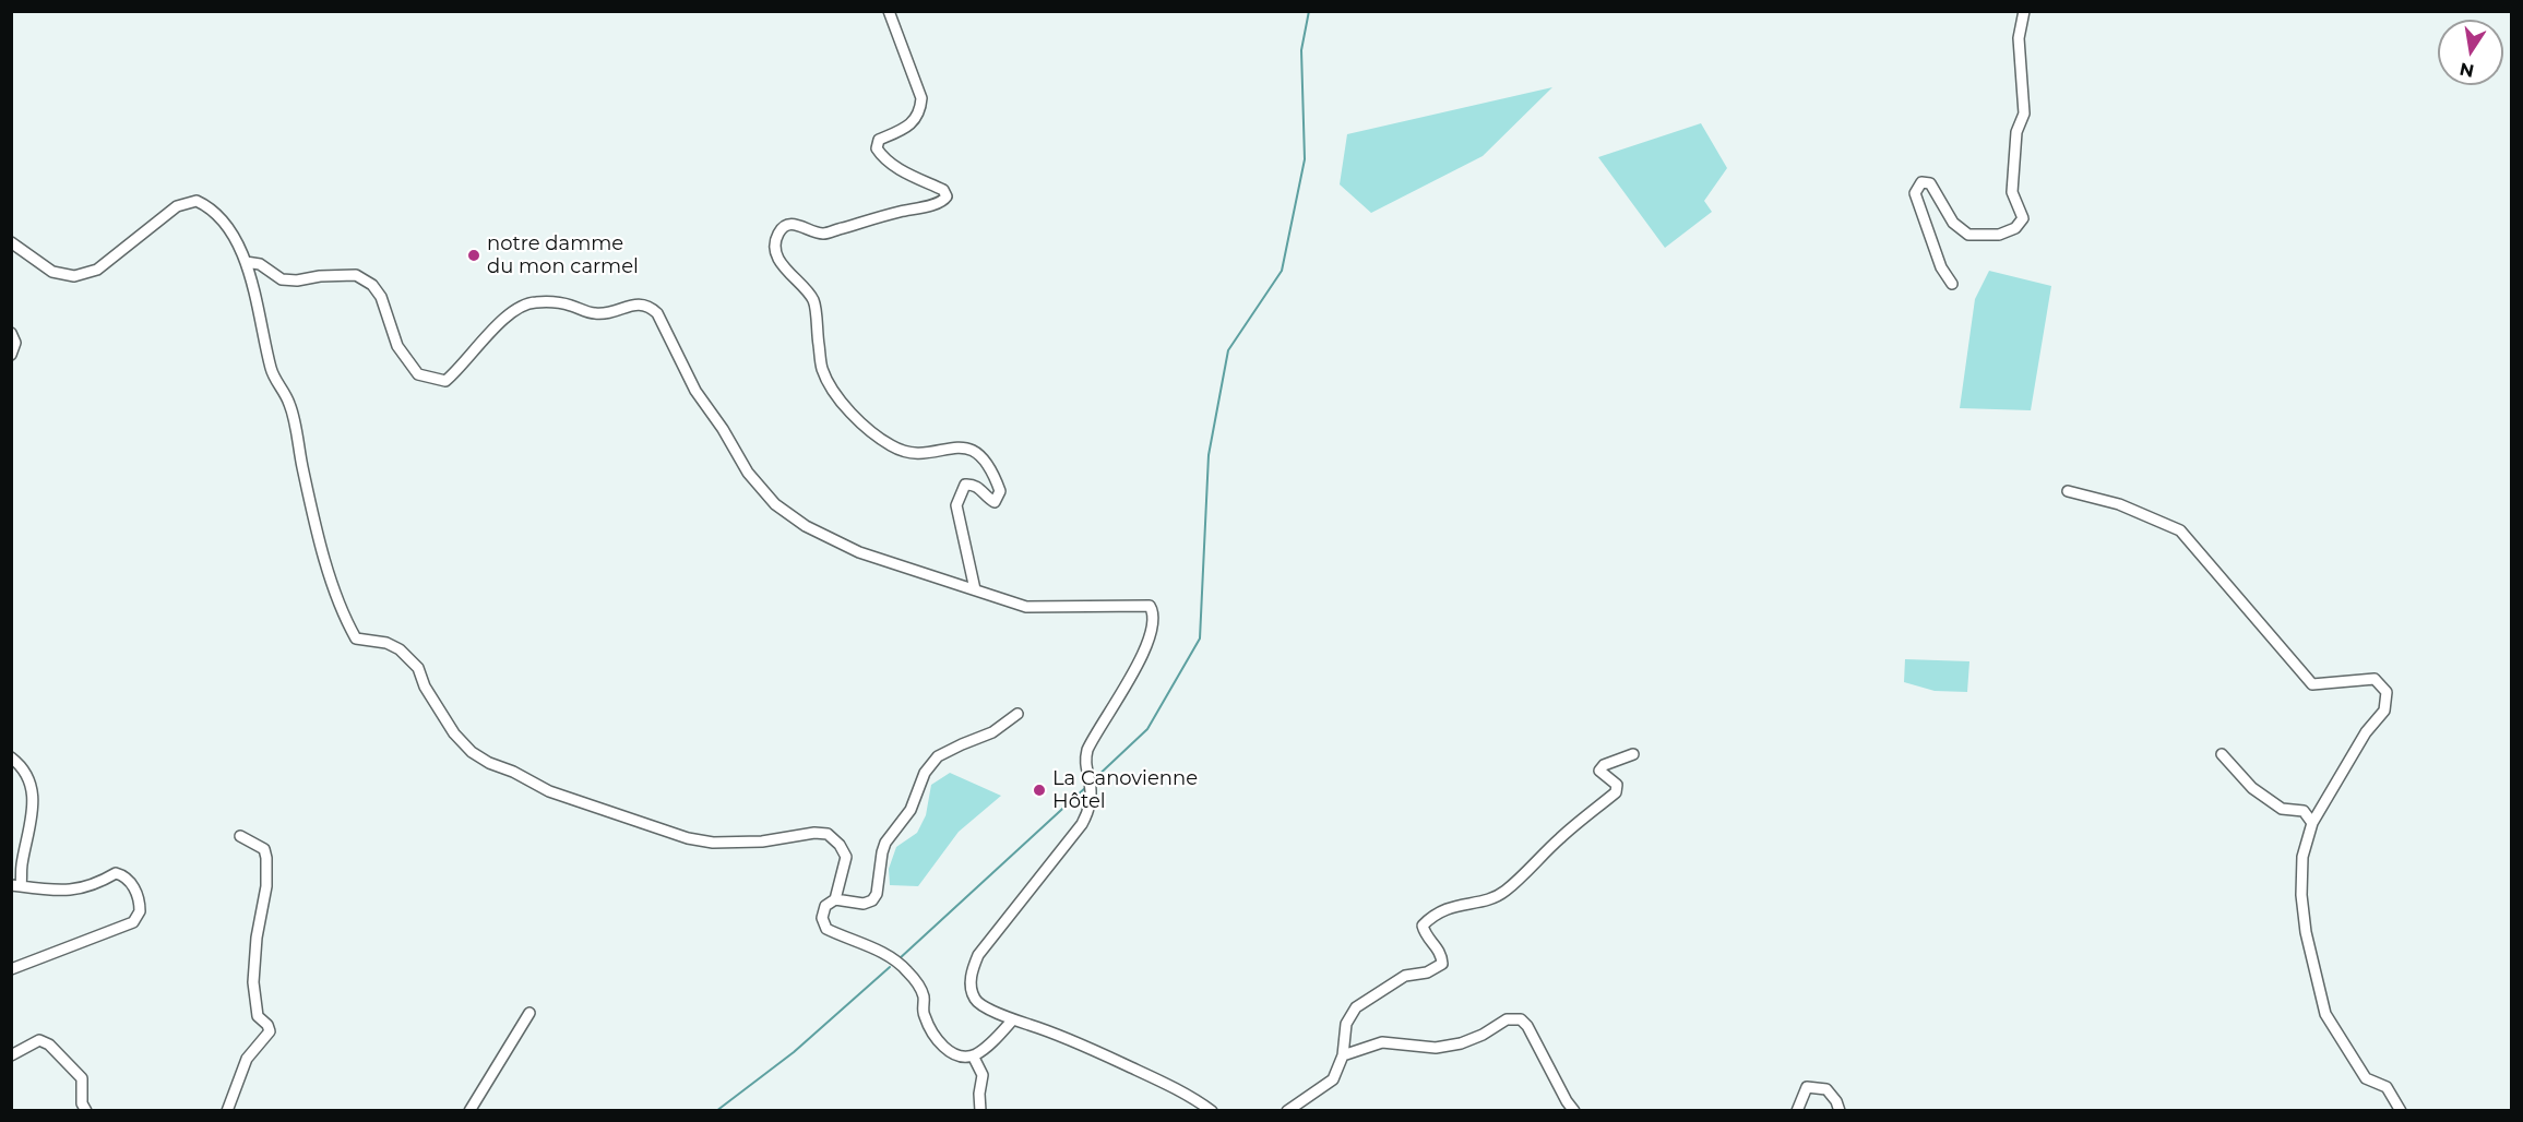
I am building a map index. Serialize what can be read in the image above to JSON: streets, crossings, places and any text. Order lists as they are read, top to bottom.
{
  "places": ["notre damme du mon carmel", "La Canovienne Hôtel"],
  "north": "bottom"
}
